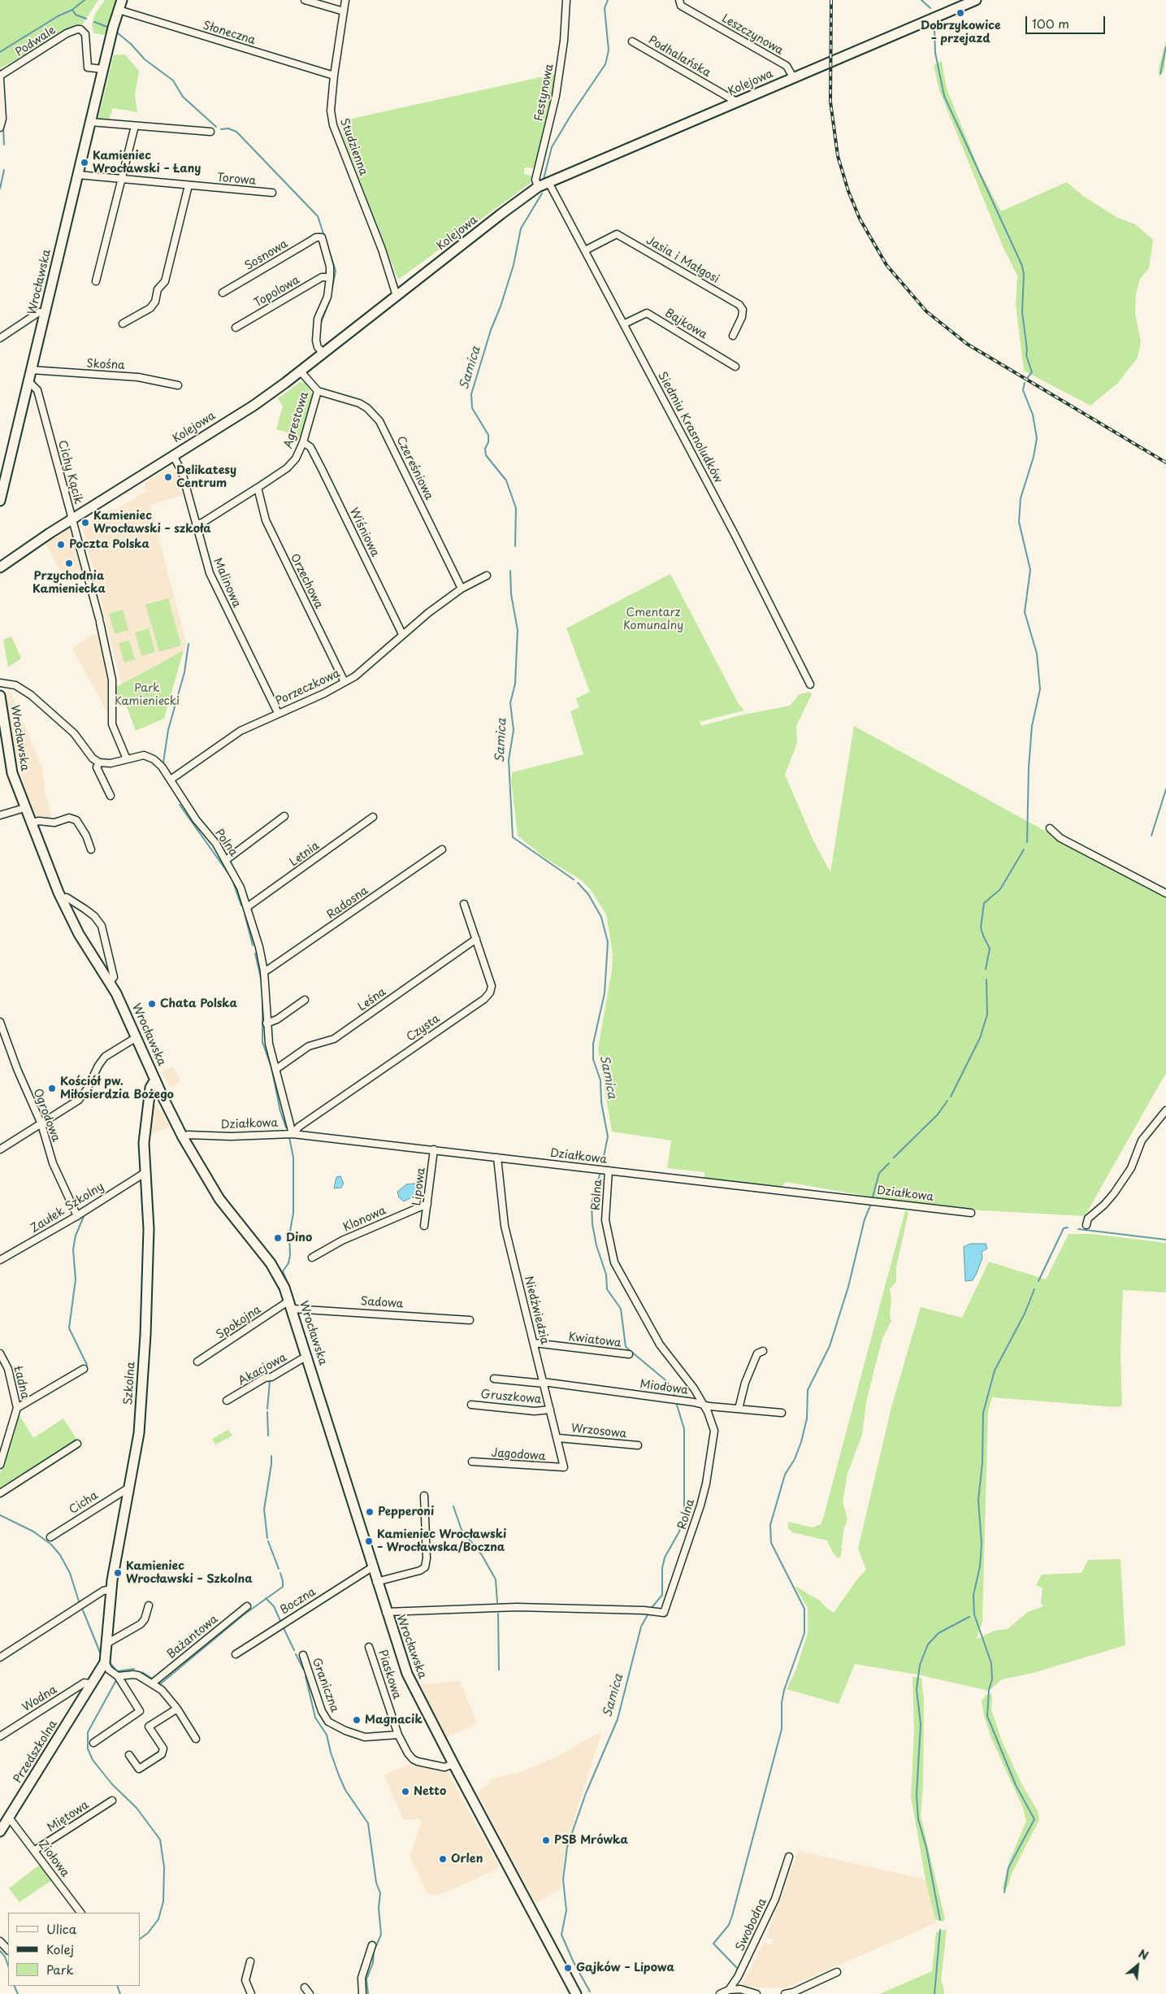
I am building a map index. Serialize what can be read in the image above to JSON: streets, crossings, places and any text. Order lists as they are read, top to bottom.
{
  "streets": {
    "main road": [
      "Kolejowa",
      "Wrocławska",
      "Szkolna",
      "Przedszkolna"
    ],
    "street": [
      "Słoneczna",
      "Leszczynowa",
      "Podwale",
      "Podhalańska",
      "Festynowa",
      "Studzienna",
      "Torowa",
      "Sosnowa",
      "Jasia i Małgosi",
      "Topolowa",
      "Bajkowa",
      "Skośna",
      "Agrestowa",
      "Siedmiu Krasnoludków",
      "Czereśniowa",
      "Cichy Kącik",
      "Wiśniowa",
      "Orzechowa",
      "Malinowa",
      "Porzeczkowa",
      "Polna",
      "Letnia",
      "Radosna",
      "Leśna",
      "Czysta",
      "Ogrodowa",
      "Działkowa",
      "Lipowa",
      "Rolna",
      "Zaułek Szkolny",
      "Klonowa",
      "Sadowa",
      "Niedźwiedzia",
      "Spokojna",
      "Kwiatowa",
      "Akacjowa",
      "Ładna",
      "Miodowa",
      "Gruszkowa",
      "Wrzosowa",
      "Jagodowa",
      "Cicha",
      "Boczna",
      "Bażantowa",
      "Piaskowa",
      "Graniczna",
      "Wodna",
      "Miętowa",
      "Ziołowa",
      "Swobodna"
    ]
  },
  "crossings": [
    ["Słoneczna", "Studzienna"],
    ["Słoneczna", "Wrocławska"],
    ["Leszczynowa", "Kolejowa"],
    ["Podwale", "Wrocławska"],
    ["Podhalańska", "Kolejowa"],
    ["Kolejowa", "Festynowa"],
    ["Kolejowa", "Studzienna"],
    ["Kolejowa", "Agrestowa"],
    ["Kolejowa", "Siedmiu Krasnoludków"],
    ["Kolejowa", "Cichy Kącik"],
    ["Kolejowa", "Malinowa"],
    ["Torowa", "Wrocławska"],
    ["Sosnowa", "Topolowa"],
    ["Jasia i Małgosi", "Siedmiu Krasnoludków"],
    ["Wrocławska", "Skośna"],
    ["Wrocławska", "Cichy Kącik"],
    ["Wrocławska", "Działkowa"],
    ["Wrocławska", "Rolna"],
    ["Wrocławska", "Sadowa"],
    ["Wrocławska", "Spokojna"],
    ["Wrocławska", "Akacjowa"],
    ["Wrocławska", "Szkolna"],
    ["Wrocławska", "Boczna"],
    ["Wrocławska", "Piaskowa"],
    ["Bajkowa", "Siedmiu Krasnoludków"],
    ["Agrestowa", "Czereśniowa"],
    ["Agrestowa", "Wiśniowa"],
    ["Agrestowa", "Orzechowa"],
    ["Agrestowa", "Malinowa"],
    ["Czereśniowa", "Porzeczkowa"],
    ["Cichy Kącik", "Polna"],
    ["Wiśniowa", "Porzeczkowa"],
    ["Orzechowa", "Porzeczkowa"],
    ["Malinowa", "Porzeczkowa"],
    ["Porzeczkowa", "Polna"],
    ["Polna", "Letnia"],
    ["Polna", "Radosna"],
    ["Polna", "Leśna"],
    ["Polna", "Czysta"],
    ["Polna", "Działkowa"],
    ["Leśna", "Czysta"],
    ["Czysta", "Działkowa"],
    ["Ogrodowa", "Zaułek Szkolny"],
    ["Działkowa", "Lipowa"],
    ["Działkowa", "Rolna"],
    ["Działkowa", "Niedźwiedzia"],
    ["Lipowa", "Klonowa"],
    ["Rolna", "Miodowa"],
    ["Zaułek Szkolny", "Szkolna"],
    ["Sadowa", "Spokojna"],
    ["Niedźwiedzia", "Kwiatowa"],
    ["Niedźwiedzia", "Miodowa"],
    ["Niedźwiedzia", "Gruszkowa"],
    ["Niedźwiedzia", "Wrzosowa"],
    ["Niedźwiedzia", "Jagodowa"],
    ["Szkolna", "Cicha"],
    ["Szkolna", "Wodna"],
    ["Szkolna", "Przedszkolna"],
    ["Piaskowa", "Graniczna"],
    ["Wodna", "Przedszkolna"],
    ["Przedszkolna", "Ziołowa"],
    ["Miętowa", "Ziołowa"]
  ],
  "water": ["Samica"],
  "parks": ["Cmentarz Komunalny", "Park Kamieniecki"],
  "places": [
    "Dobrzykowice – przejazd",
    "Kamieniec Wrocławski – Łany",
    "Delikatesy Centrum",
    "Kamieniec Wrocławski – szkoła",
    "Poczta Polska",
    "Przychodnia Kamieniecka",
    "Chata Polska",
    "Kościół pw. Miłosierdzia Bożego",
    "Dino",
    "Pepperoni",
    "Kamieniec Wrocławski – Wrocławska/Boczna",
    "Kamieniec Wrocławski – Szkolna",
    "Magnacik",
    "Netto",
    "PSB Mrówka",
    "Orlen",
    "Gajków – Lipowa"
  ],
  "legend": ["Ulica", "Kolej", "Park"],
  "scale_bar": "100 m",
  "north": "top right"
}
